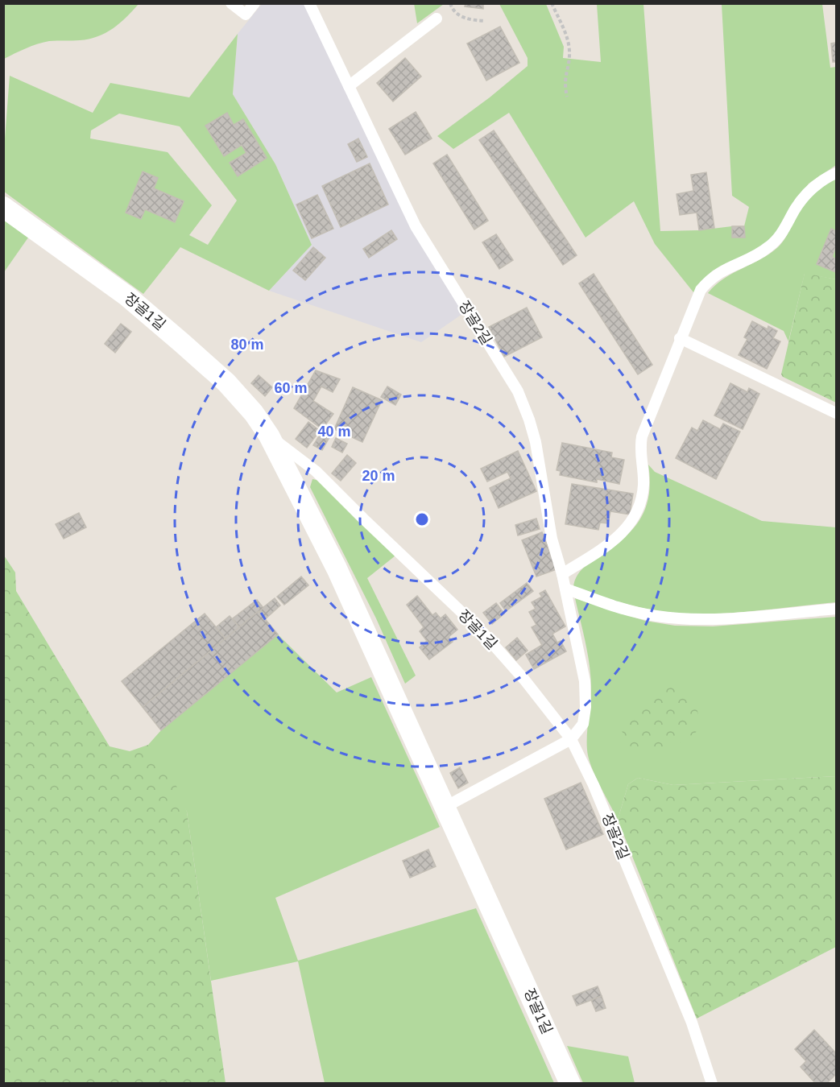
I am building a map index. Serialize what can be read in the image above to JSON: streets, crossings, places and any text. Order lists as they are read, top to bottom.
{
  "streets": {
    "street": ["장골1길"],
    "lane": ["장골2길"]
  },
  "crossings": [
    ["장골1길", "장골2길"]
  ],
  "rings": [
    "80 m",
    "60 m",
    "40 m",
    "20 m"
  ]
}
